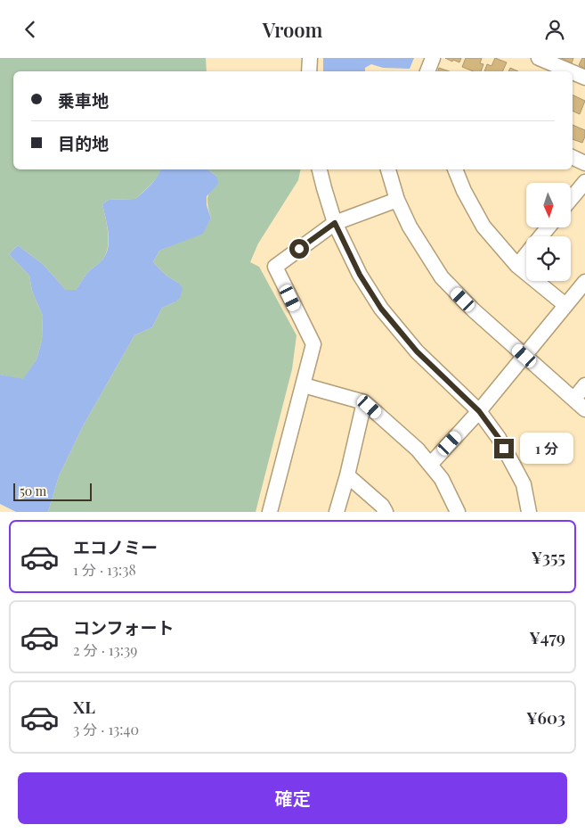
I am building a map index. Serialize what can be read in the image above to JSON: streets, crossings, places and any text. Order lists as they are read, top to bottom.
{
  "scale_bar": "50 m",
  "north": "bottom",
  "page": {
    "header": "Vroom",
    "banner": ["乗車地", "目的地"],
    "bubble": "1 分",
    "scale": "50 m",
    "list": [
      {
        "name": "エコノミー",
        "note": "1 分 · 13:38",
        "value": "¥355"
      },
      {
        "name": "コンフォート",
        "note": "2 分 · 13:39",
        "value": "¥479"
      },
      {
        "name": "XL",
        "note": "3 分 · 13:40",
        "value": "¥603"
      }
    ],
    "buttons": "確定"
  }
}
